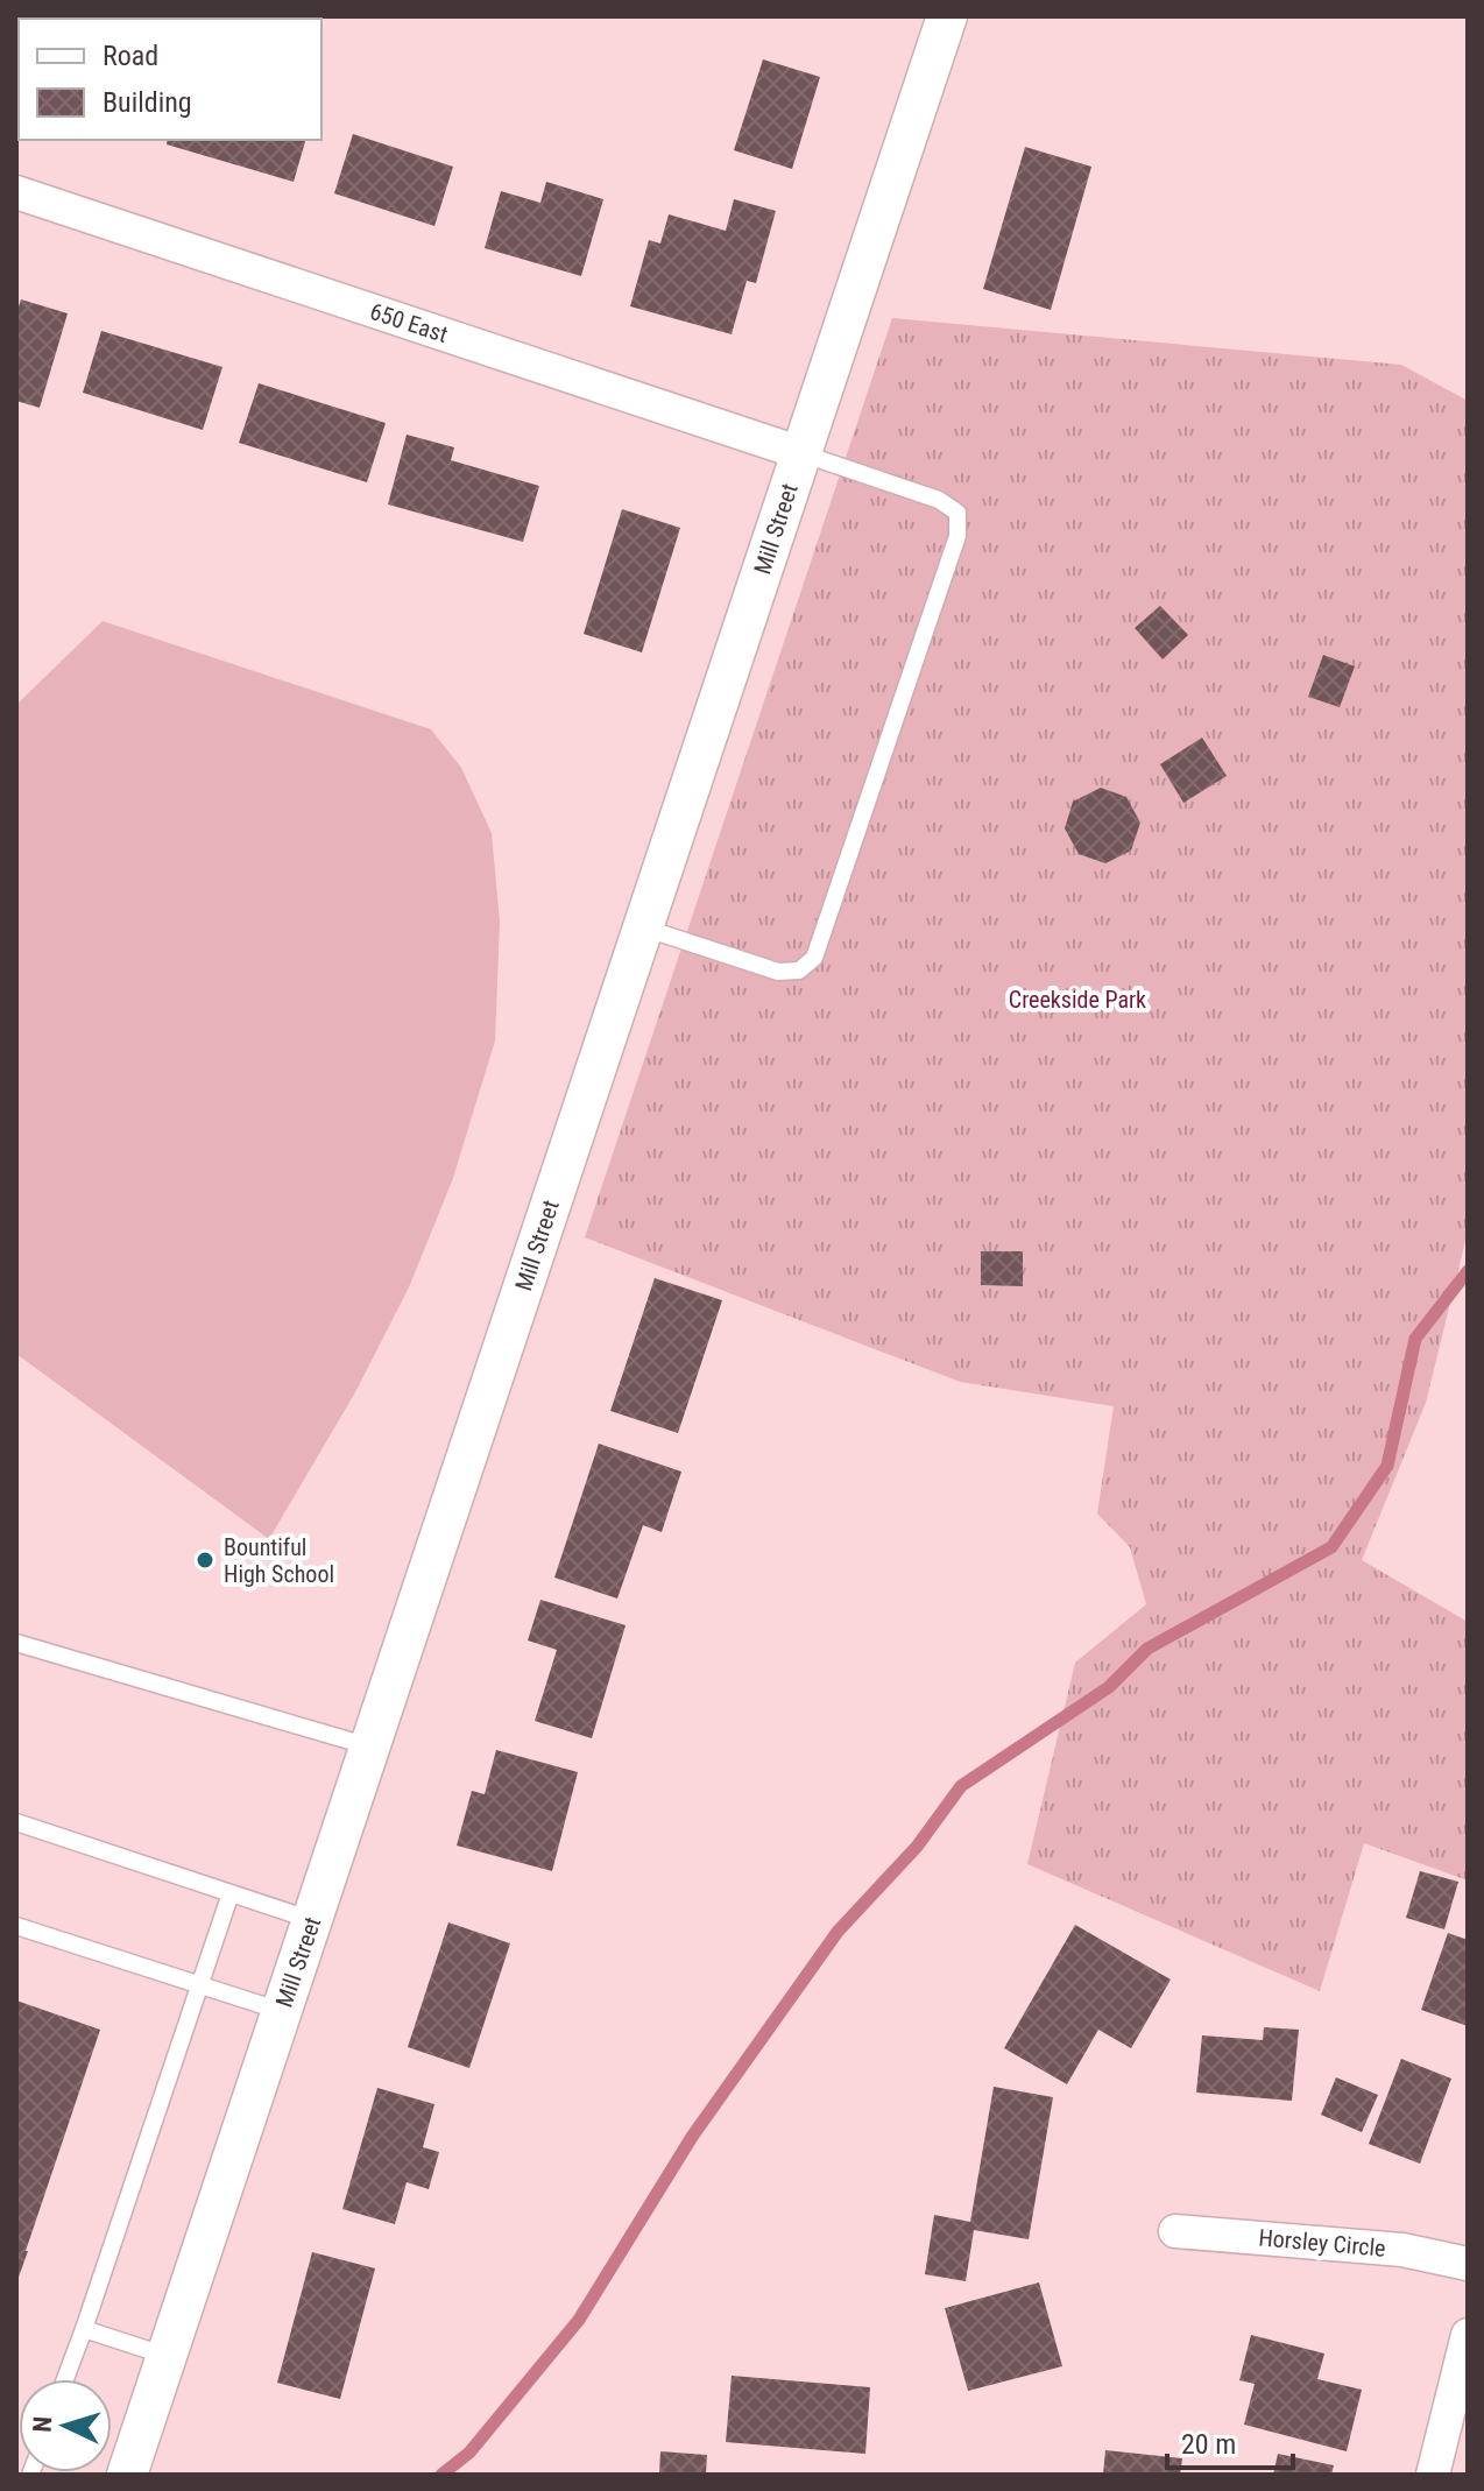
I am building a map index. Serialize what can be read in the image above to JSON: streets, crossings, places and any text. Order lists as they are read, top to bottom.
{
  "streets": {
    "street": ["650 East", "Mill Street", "Horsley Circle"]
  },
  "crossings": [
    ["650 East", "Mill Street"]
  ],
  "parks": ["Creekside Park"],
  "places": ["Bountiful High School"],
  "legend": ["Road", "Building"],
  "scale_bar": "20 m",
  "north": "left"
}
